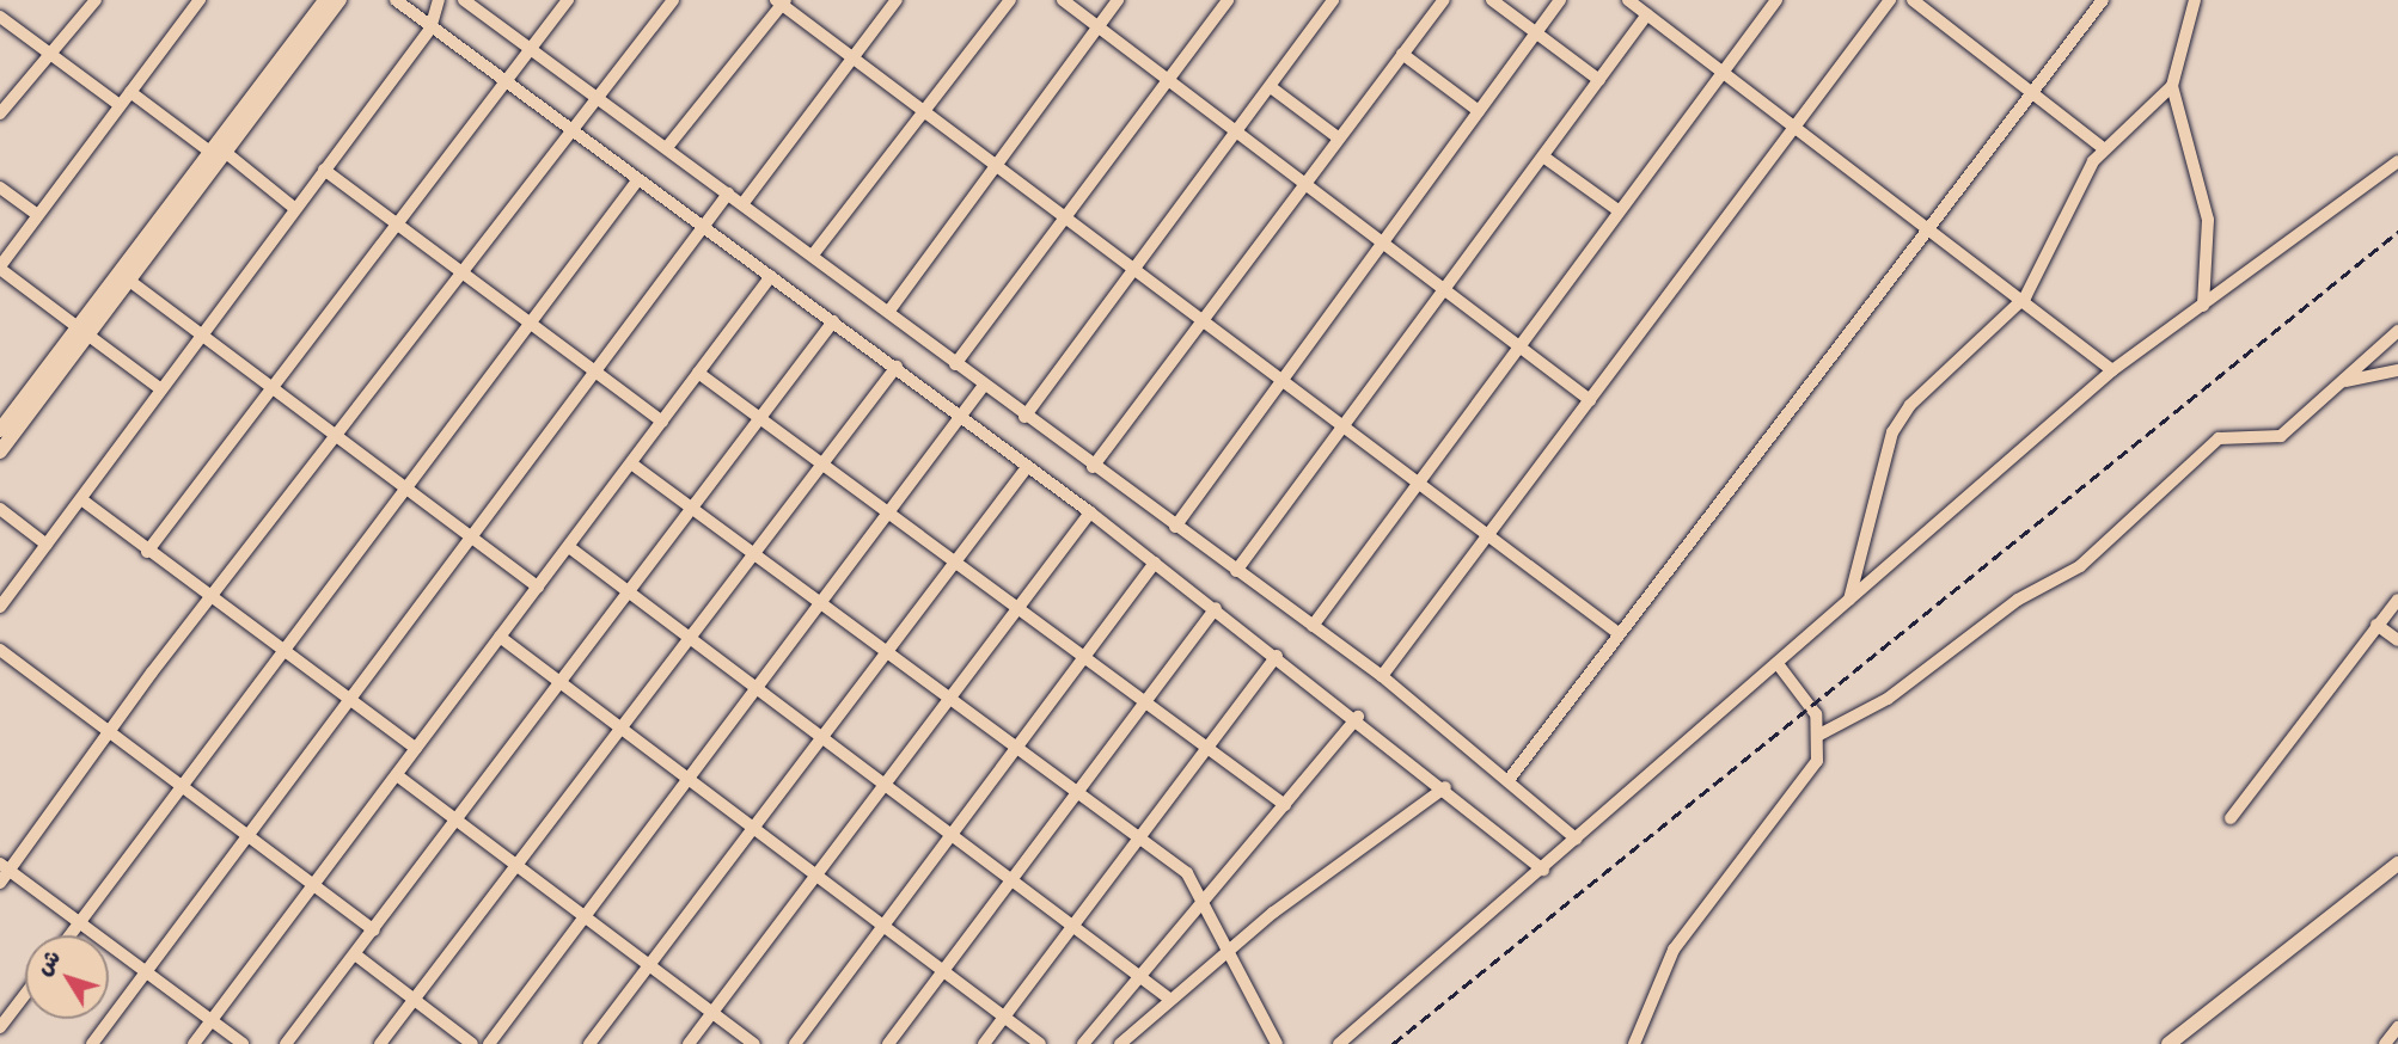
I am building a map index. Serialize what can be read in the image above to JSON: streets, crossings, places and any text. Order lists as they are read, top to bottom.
{
  "north": "top left"
}
